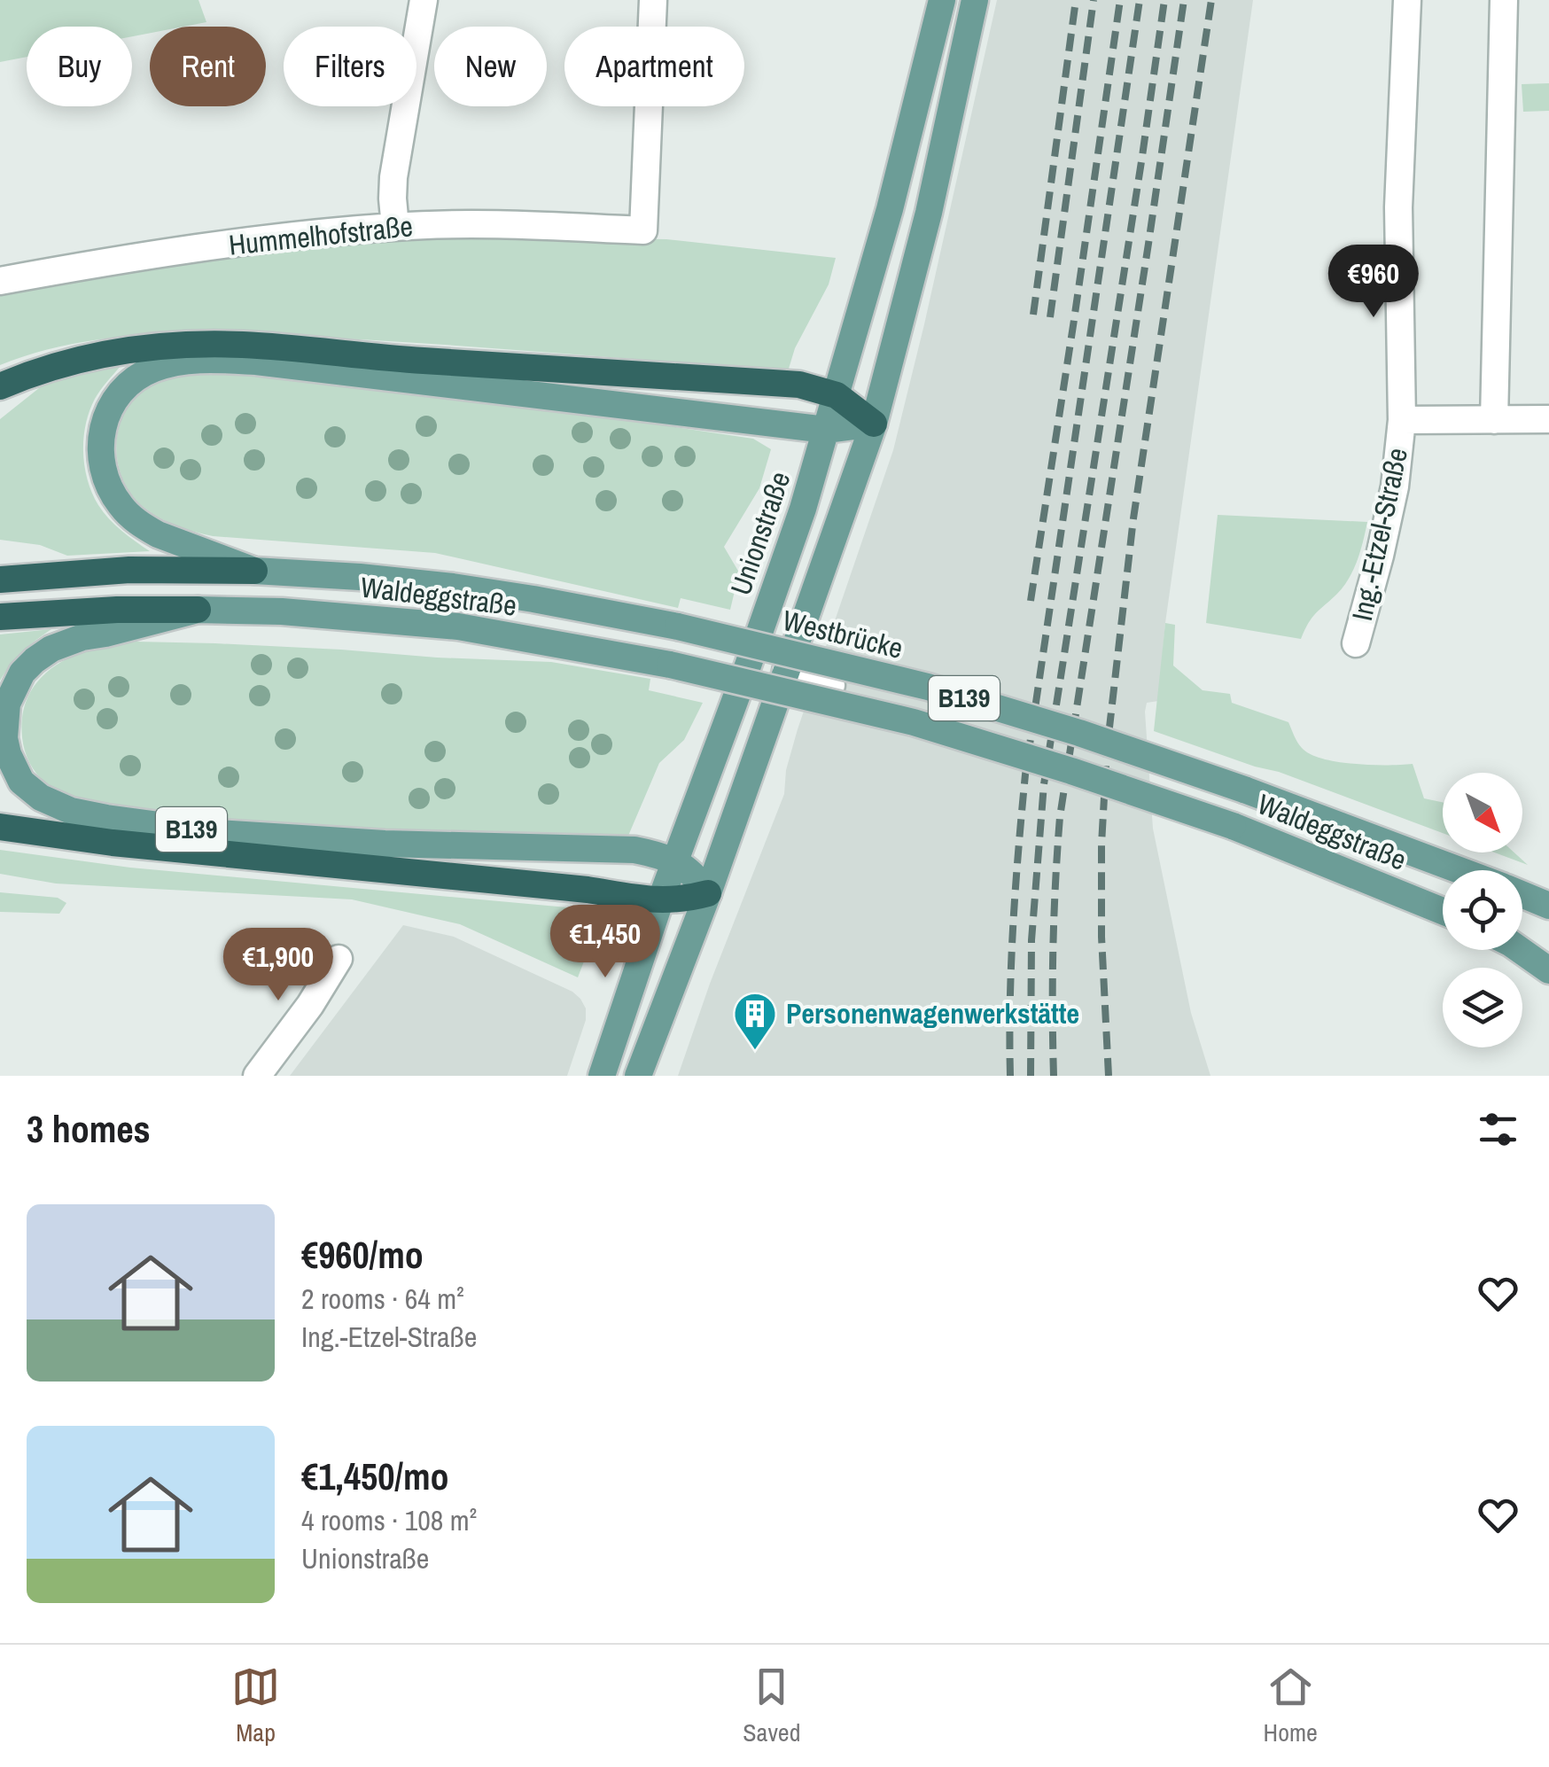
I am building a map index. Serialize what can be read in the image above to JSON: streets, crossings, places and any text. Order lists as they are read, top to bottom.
{
  "streets": {
    "main road": [
      "Unionstraße",
      "Waldeggstraße",
      "Westbrücke",
      "B139"
    ],
    "street": ["Hummelhofstraße", "Ing.-Etzel-Straße"]
  },
  "crossings": [
    ["Unionstraße", "B139"],
    ["Waldeggstraße", "Westbrücke"],
    ["Waldeggstraße", "B139"]
  ],
  "places": {
    "building": ["Personenwagenwerkstätte"]
  },
  "north": "bottom right",
  "page": {
    "chip": [
      "Buy",
      "Rent",
      "Filters",
      "New",
      "Apartment"
    ],
    "price": ["€960", "€1,450", "€1,900"],
    "heading": "3 homes",
    "list": [
      {
        "name": "€960/mo",
        "note": "2 rooms · 64 m² · Ing.-Etzel-Straße"
      },
      {
        "name": "€1,450/mo",
        "note": "4 rooms · 108 m² · Unionstraße"
      }
    ],
    "tabs": ["Map", "Saved", "Home"]
  }
}
